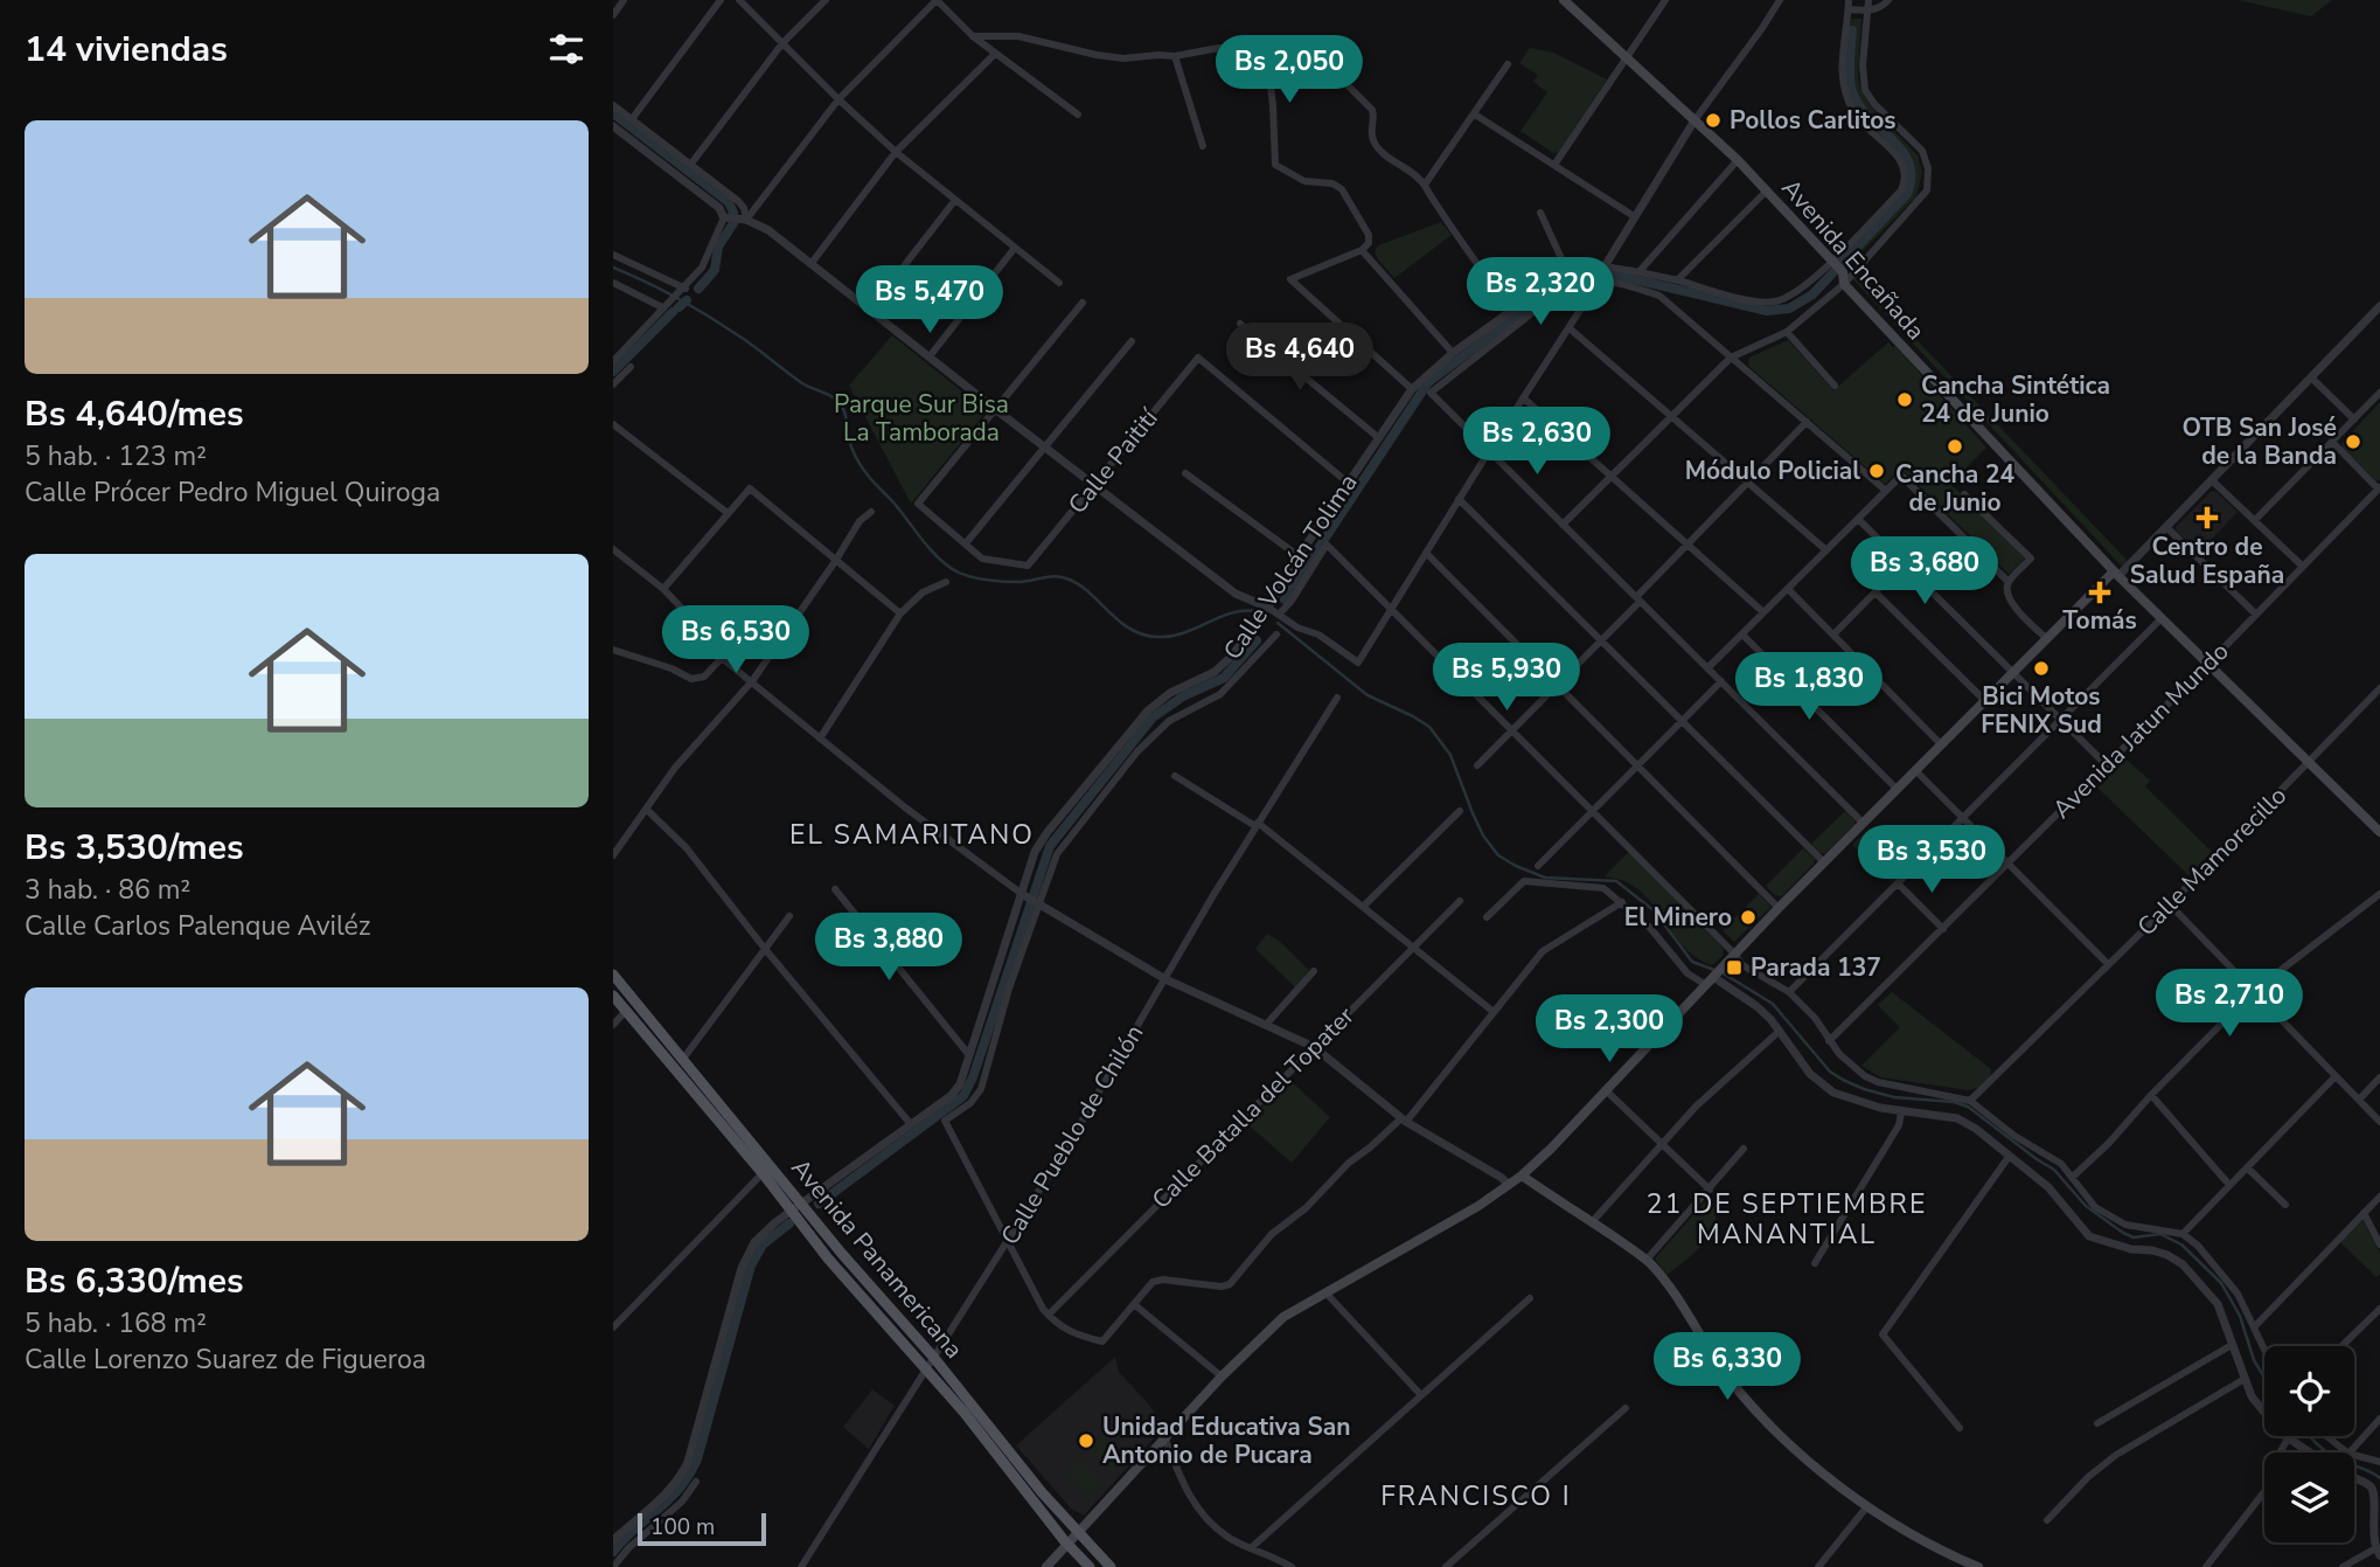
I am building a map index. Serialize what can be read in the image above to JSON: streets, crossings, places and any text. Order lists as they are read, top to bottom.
{
  "streets": {
    "main road": ["Avenida Encañada", "Avenida Panamericana"],
    "street": [
      "Calle Paitití",
      "Calle Volcán Tolima",
      "Avenida Jatun Mundo",
      "Calle Mamorecillo",
      "Calle Batalla del Topater",
      "Calle Pueblo de Chilón"
    ]
  },
  "crossings": [
    ["Avenida Encañada", "Avenida Jatun Mundo"],
    ["Avenida Encañada", "Calle Mamorecillo"],
    ["Calle Paitití", "Calle Volcán Tolima"],
    ["Calle Volcán Tolima", "Calle Pueblo de Chilón"],
    ["Calle Volcán Tolima", "Avenida Panamericana"],
    ["Calle Pueblo de Chilón", "Avenida Panamericana"]
  ],
  "districts": ["EL SAMARITANO", "21 DE SEPTIEMBRE MANANTIAL", "FRANCISCO I"],
  "parks": ["Parque Sur Bisa La Tamborada"],
  "places": {
    "other": [
      "Pollos Carlitos",
      "Cancha Sintética 24 de Junio",
      "OTB San José de la Banda",
      "Cancha 24 de Junio",
      "Módulo Policial",
      "Bici Motos FENIX Sud",
      "El Minero",
      "Unidad Educativa San Antonio de Pucara"
    ],
    "health": ["Centro de Salud España", "Tomás"],
    "transit": ["Parada 137"]
  },
  "scale_bar": "100 m",
  "page": {
    "heading": "14 viviendas",
    "price": [
      "Bs 2,050",
      "Bs 2,320",
      "Bs 5,470",
      "Bs 4,640",
      "Bs 2,630",
      "Bs 3,680",
      "Bs 6,530",
      "Bs 5,930",
      "Bs 1,830",
      "Bs 3,530",
      "Bs 3,880",
      "Bs 2,710",
      "Bs 2,300",
      "Bs 6,330"
    ],
    "list": [
      {
        "name": "Bs 4,640/mes",
        "note": "5 hab. · 123 m² · Calle Prócer Pedro Miguel Quiroga"
      },
      {
        "name": "Bs 3,530/mes",
        "note": "3 hab. · 86 m² · Calle Carlos Palenque Aviléz"
      },
      {
        "name": "Bs 6,330/mes",
        "note": "5 hab. · 168 m² · Calle Lorenzo Suarez de Figueroa"
      }
    ],
    "scale": "100 m"
  }
}
